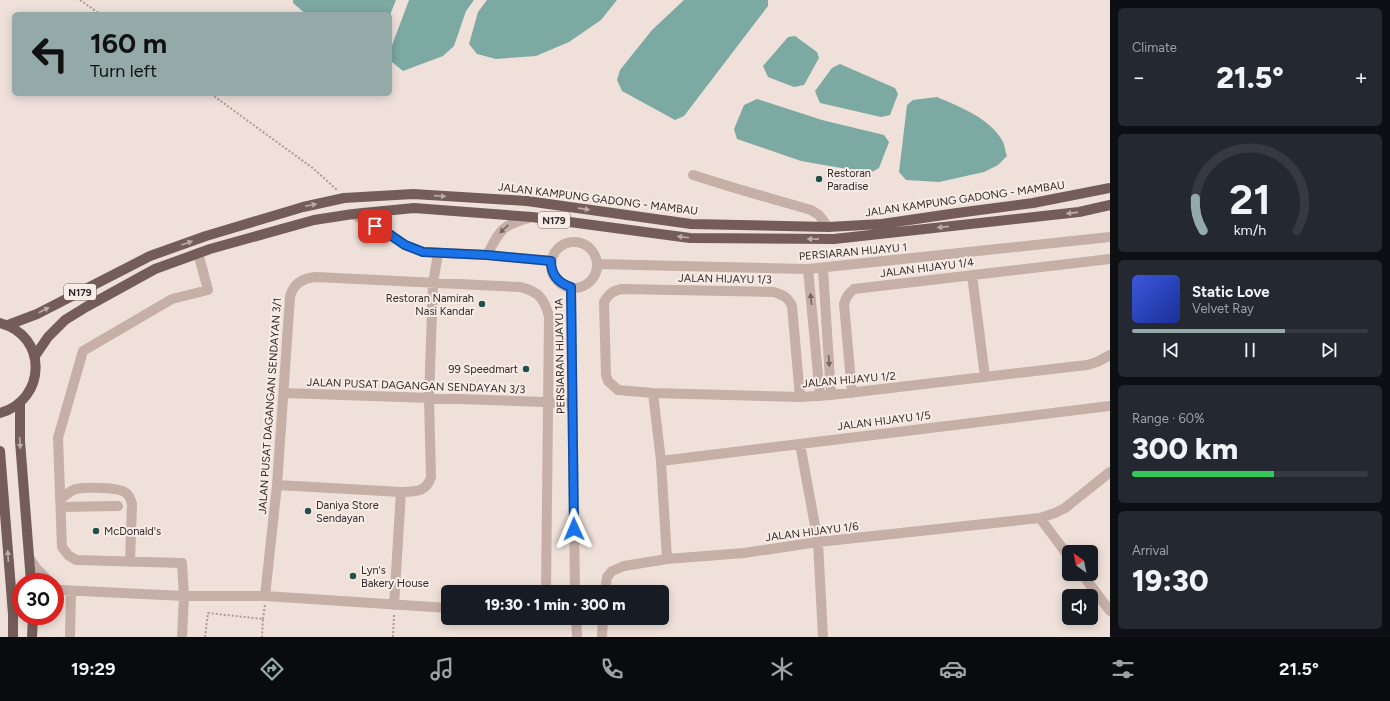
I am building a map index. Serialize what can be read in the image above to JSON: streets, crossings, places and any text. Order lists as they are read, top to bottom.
{
  "streets": {
    "main road": ["JALAN KAMPUNG GADONG - MAMBAU", "N179"],
    "street": [
      "PERSIARAN HIJAYU 1",
      "JALAN HIJAYU 1/4",
      "JALAN HIJAYU 1/3",
      "PERSIARAN HIJAYU 1A",
      "JALAN HIJAYU 1/2",
      "JALAN PUSAT DAGANGAN SENDAYAN 3/3",
      "JALAN PUSAT DAGANGAN SENDAYAN 3/1",
      "JALAN HIJAYU 1/5",
      "JALAN HIJAYU 1/6"
    ]
  },
  "crossings": [
    ["PERSIARAN HIJAYU 1", "PERSIARAN HIJAYU 1A"],
    ["JALAN HIJAYU 1/4", "JALAN HIJAYU 1/2"],
    ["JALAN HIJAYU 1/3", "JALAN HIJAYU 1/2"],
    ["PERSIARAN HIJAYU 1A", "JALAN PUSAT DAGANGAN SENDAYAN 3/3"],
    ["JALAN PUSAT DAGANGAN SENDAYAN 3/3", "JALAN PUSAT DAGANGAN SENDAYAN 3/1"]
  ],
  "places": [
    "Restoran Paradise",
    "Restoran Namirah Nasi Kandar",
    "99 Speedmart",
    "Daniya Store Sendayan",
    "McDonald's",
    "Lyn's Bakery House"
  ],
  "north": "top left",
  "page": {
    "tile": [
      "Climate",
      ["Range · 60%", "300 km"],
      ["Arrival", "19:30"]
    ],
    "turn": ["160 m", "Turn left"],
    "heat": ["−", "21.5°", "+"],
    "song": ["Static Love", "Velvet Ray"],
    "limit": "30",
    "trip": "19:30 · 1 min · 300 m",
    "tabs": ["19:29", "21.5°"],
    "gauge": ["21", "km/h"]
  }
}
